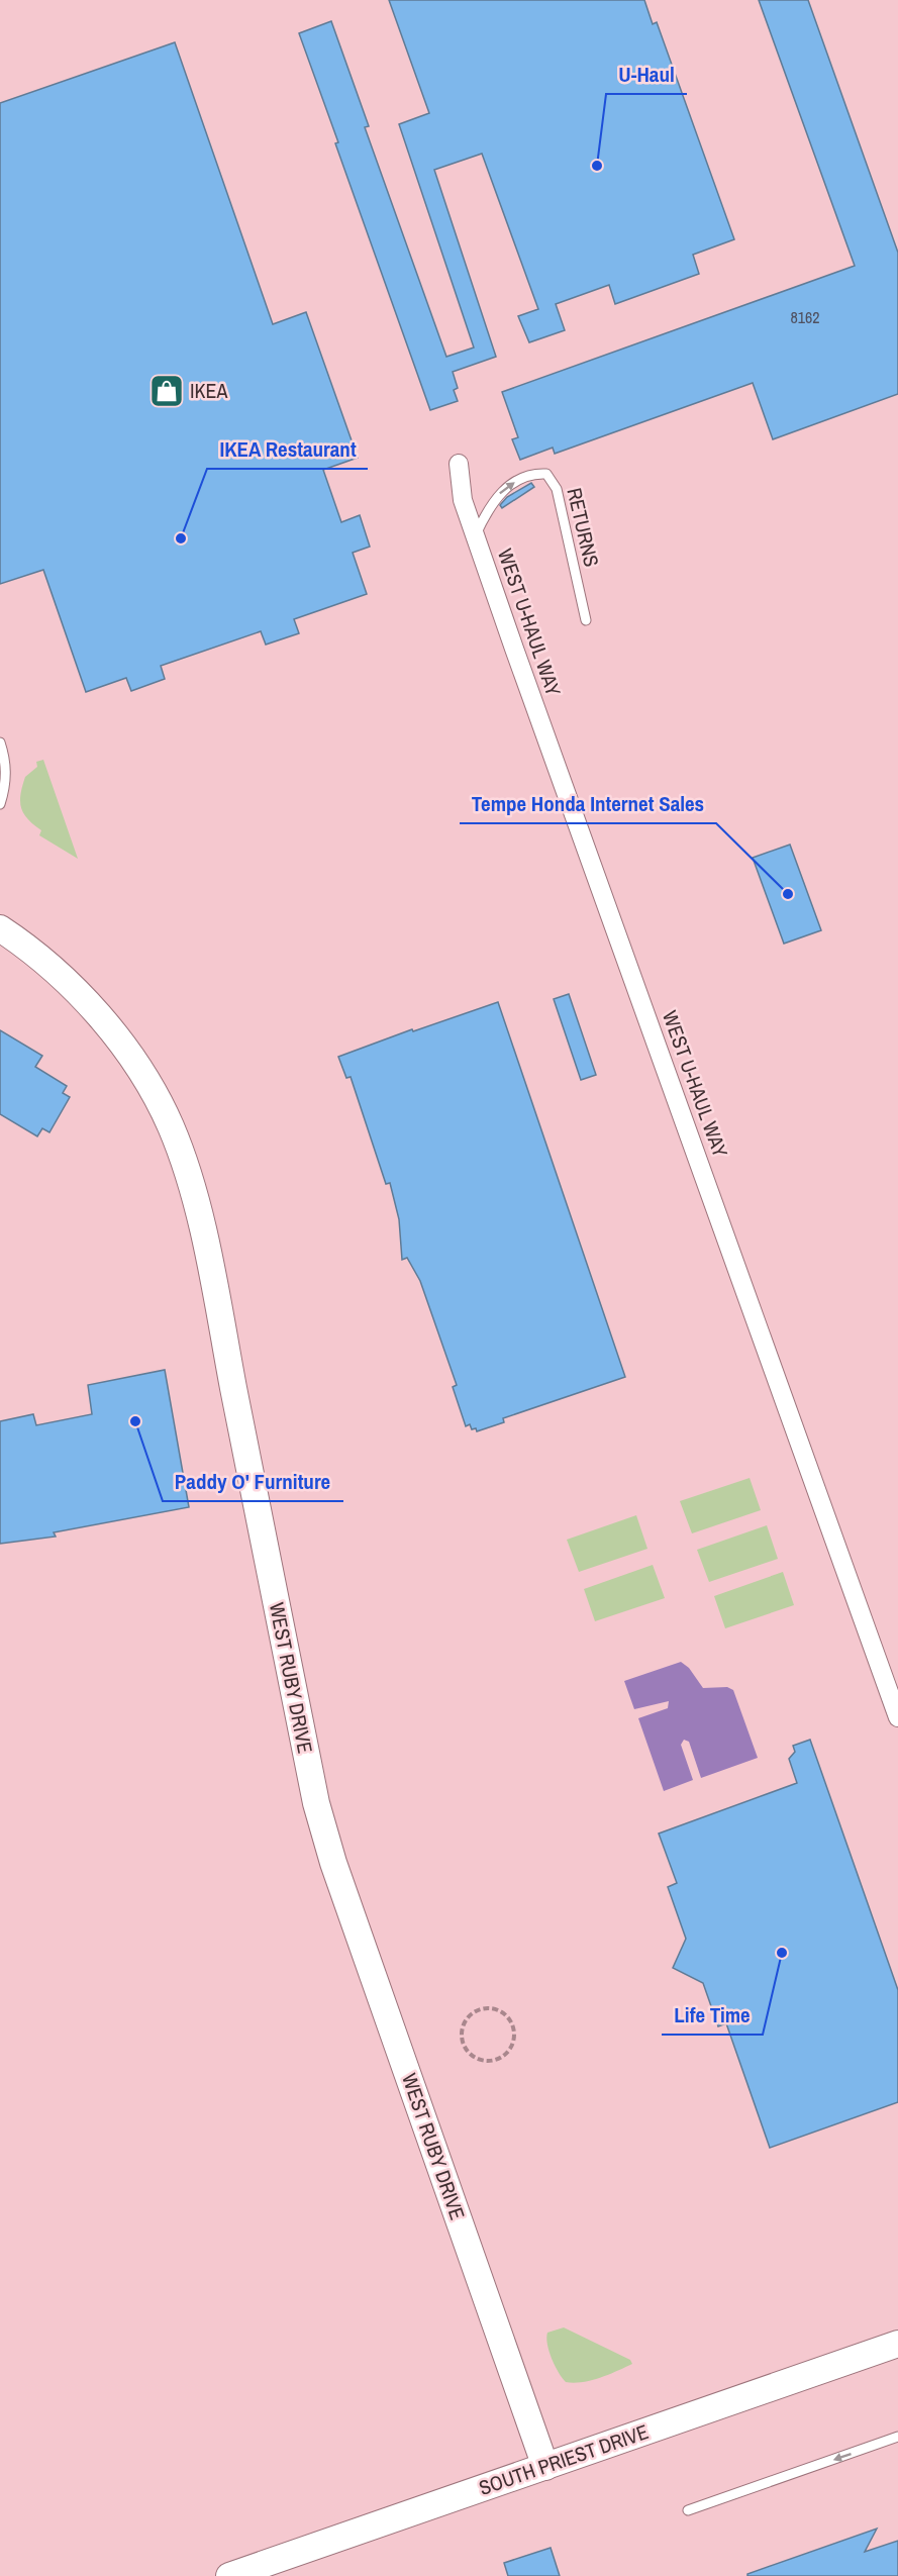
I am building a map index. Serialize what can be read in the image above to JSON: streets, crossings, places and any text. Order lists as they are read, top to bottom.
{
  "streets": {
    "street": ["WEST U-HAUL WAY", "WEST RUBY DRIVE", "SOUTH PRIEST DRIVE"],
    "lane": ["RETURNS"]
  },
  "crossings": [
    ["RETURNS", "WEST U-HAUL WAY"],
    ["WEST RUBY DRIVE", "SOUTH PRIEST DRIVE"]
  ],
  "places": {
    "other": [
      "U-Haul",
      "IKEA Restaurant",
      "Tempe Honda Internet Sales",
      "Paddy O' Furniture",
      "Life Time"
    ],
    "shop": ["IKEA"]
  },
  "house_numbers": ["8162"]
}
